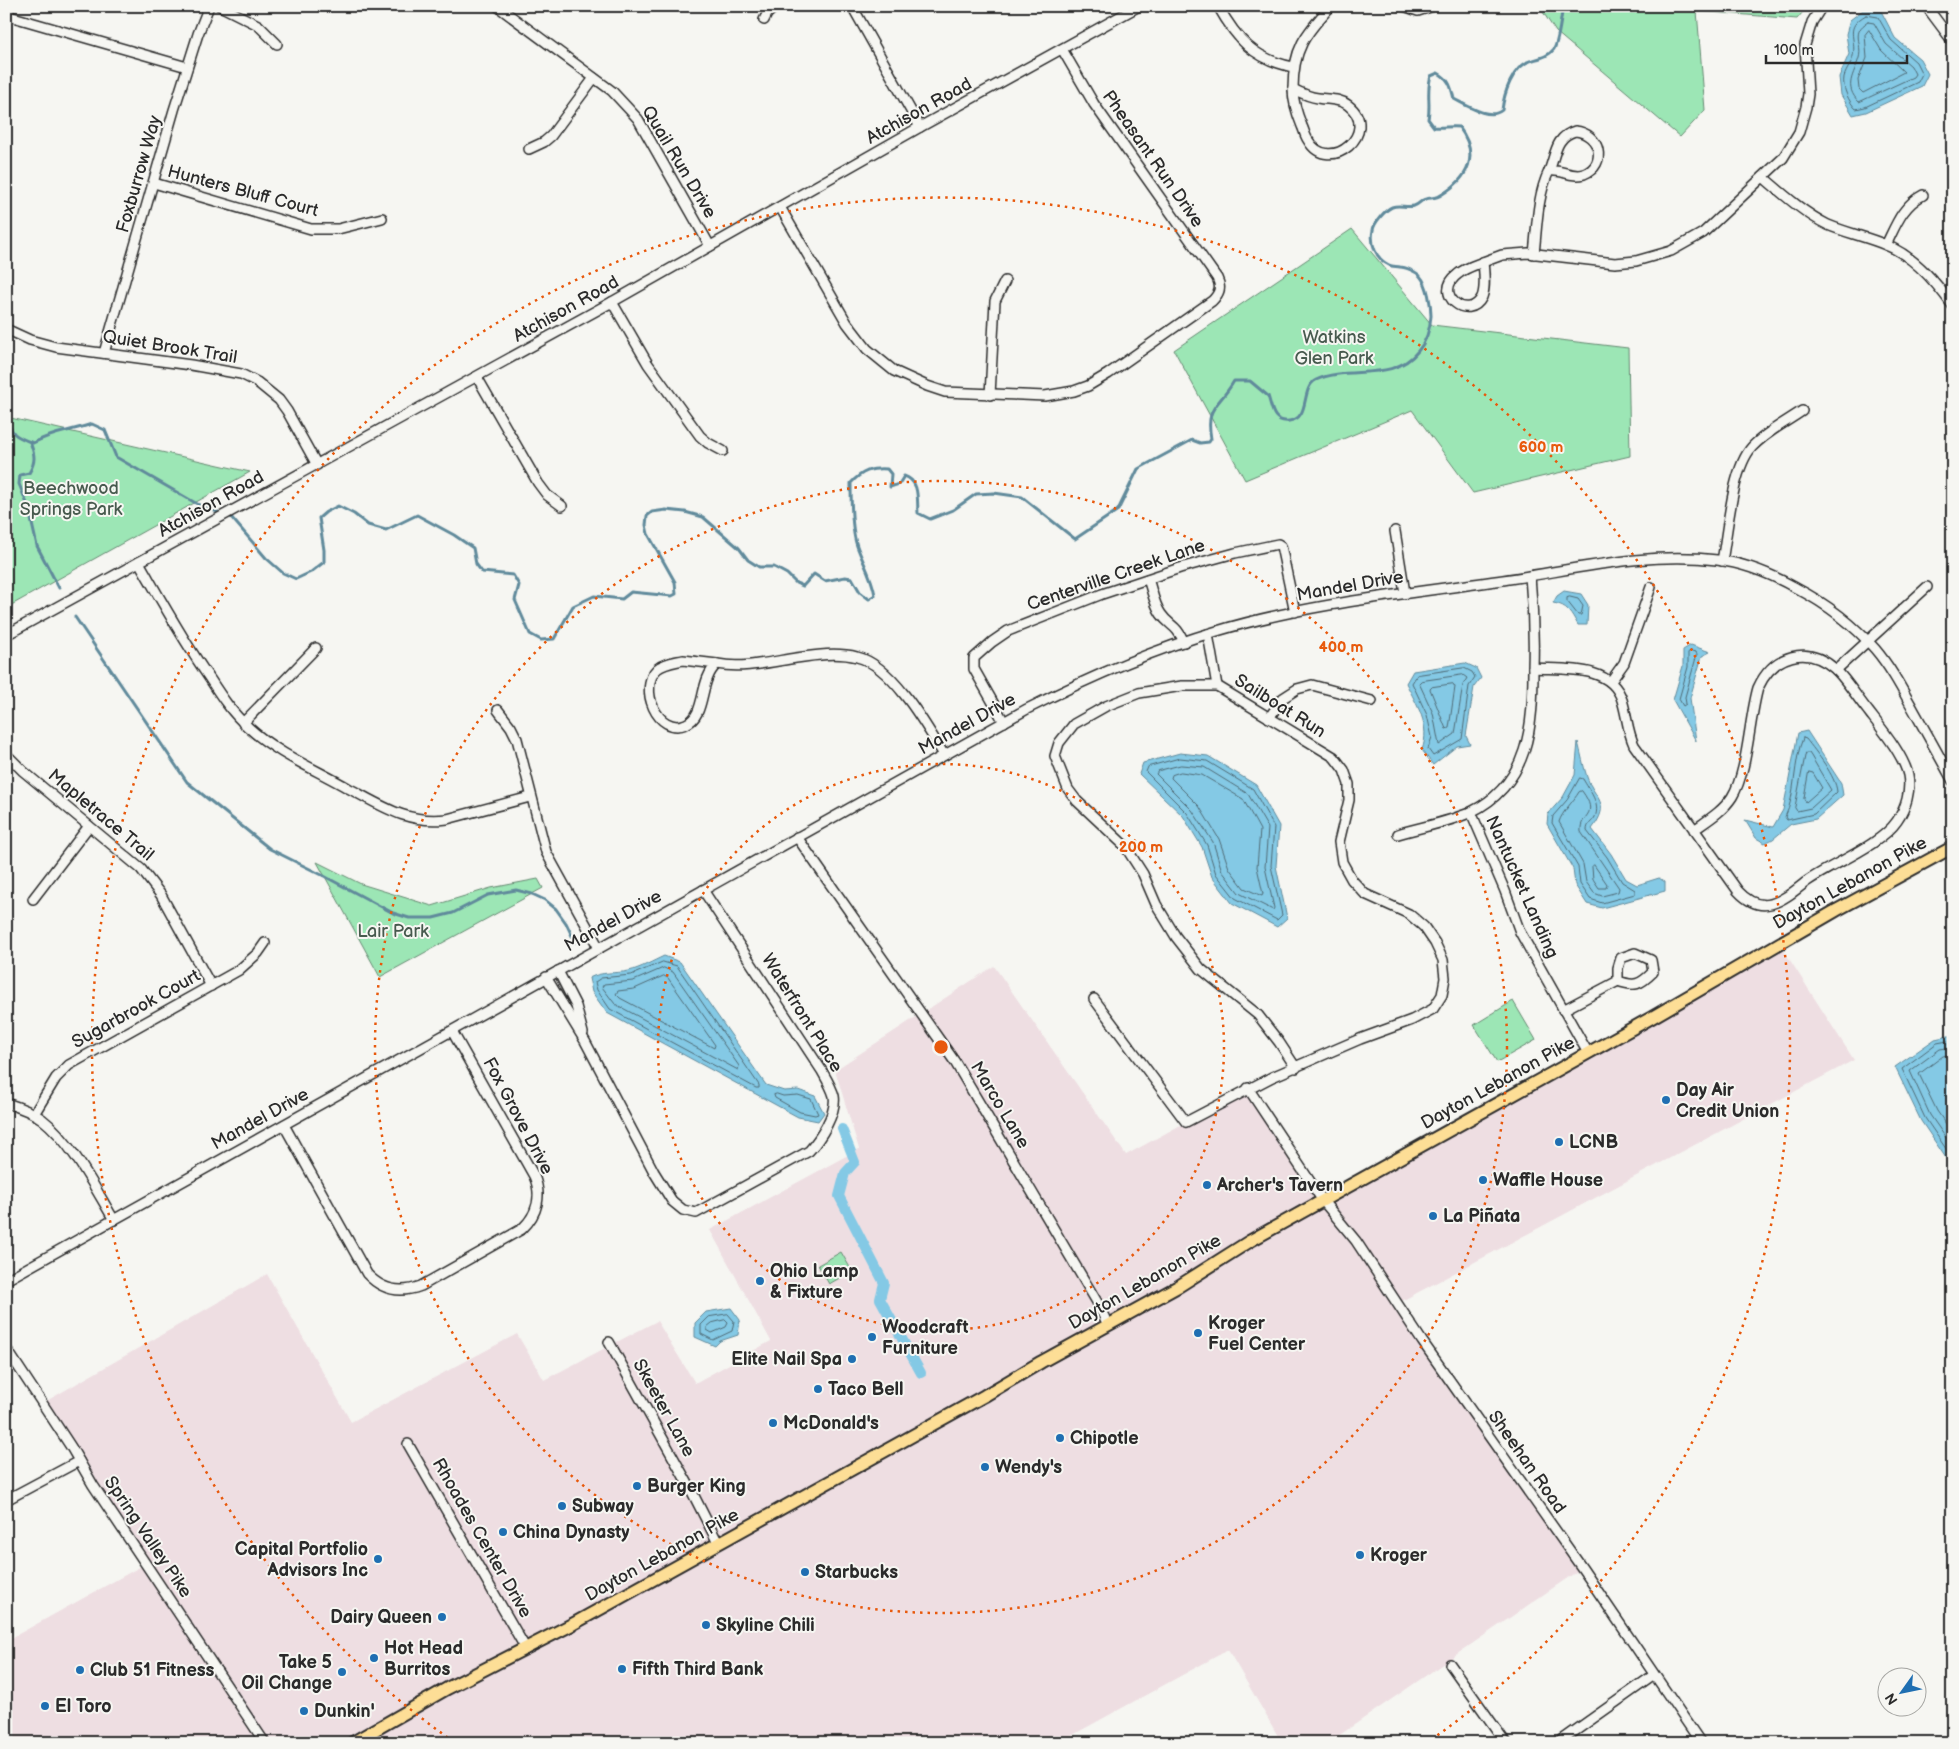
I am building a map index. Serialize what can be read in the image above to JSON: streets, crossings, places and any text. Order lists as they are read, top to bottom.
{
  "streets": {
    "main road": ["Dayton Lebanon Pike"],
    "street": [
      "Atchison Road",
      "Pheasant Run Drive",
      "Quail Run Drive",
      "Foxburrow Way",
      "Hunters Bluff Court",
      "Quiet Brook Trail",
      "Centerville Creek Lane",
      "Mandel Drive",
      "Sailboat Run",
      "Mapletrace Trail",
      "Nantucket Landing",
      "Sugarbrook Court",
      "Waterfront Place",
      "Marco Lane",
      "Fox Grove Drive",
      "Skeeter Lane",
      "Sheehan Road",
      "Spring Valley Pike",
      "Rhoades Center Drive"
    ]
  },
  "crossings": [
    ["Atchison Road", "Pheasant Run Drive"],
    ["Atchison Road", "Quail Run Drive"],
    ["Atchison Road", "Quiet Brook Trail"],
    ["Foxburrow Way", "Hunters Bluff Court"],
    ["Foxburrow Way", "Quiet Brook Trail"],
    ["Centerville Creek Lane", "Mandel Drive"],
    ["Mandel Drive", "Waterfront Place"],
    ["Mandel Drive", "Marco Lane"],
    ["Mandel Drive", "Fox Grove Drive"],
    ["Sailboat Run", "Sheehan Road"],
    ["Mapletrace Trail", "Sugarbrook Court"],
    ["Dayton Lebanon Pike", "Nantucket Landing"],
    ["Dayton Lebanon Pike", "Marco Lane"],
    ["Dayton Lebanon Pike", "Skeeter Lane"],
    ["Dayton Lebanon Pike", "Sheehan Road"],
    ["Dayton Lebanon Pike", "Rhoades Center Drive"]
  ],
  "parks": ["Watkins Glen Park", "Beechwood Springs Park", "Lair Park"],
  "places": [
    "Day Air Credit Union",
    "LCNB",
    "Waffle House",
    "Archer's Tavern",
    "La Piñata",
    "Ohio Lamp & Fixture",
    "Kroger Fuel Center",
    "Woodcraft Furniture",
    "Elite Nail Spa",
    "Taco Bell",
    "McDonald's",
    "Chipotle",
    "Wendy's",
    "Burger King",
    "Subway",
    "China Dynasty",
    "Kroger",
    "Capital Portfolio Advisors Inc",
    "Starbucks",
    "Dairy Queen",
    "Skyline Chili",
    "Hot Head Burritos",
    "Fifth Third Bank",
    "Club 51 Fitness",
    "Take 5 Oil Change",
    "El Toro",
    "Dunkin'"
  ],
  "scale_bar": "100 m",
  "north": "bottom left",
  "rings": ["600 m", "400 m", "200 m"]
}
